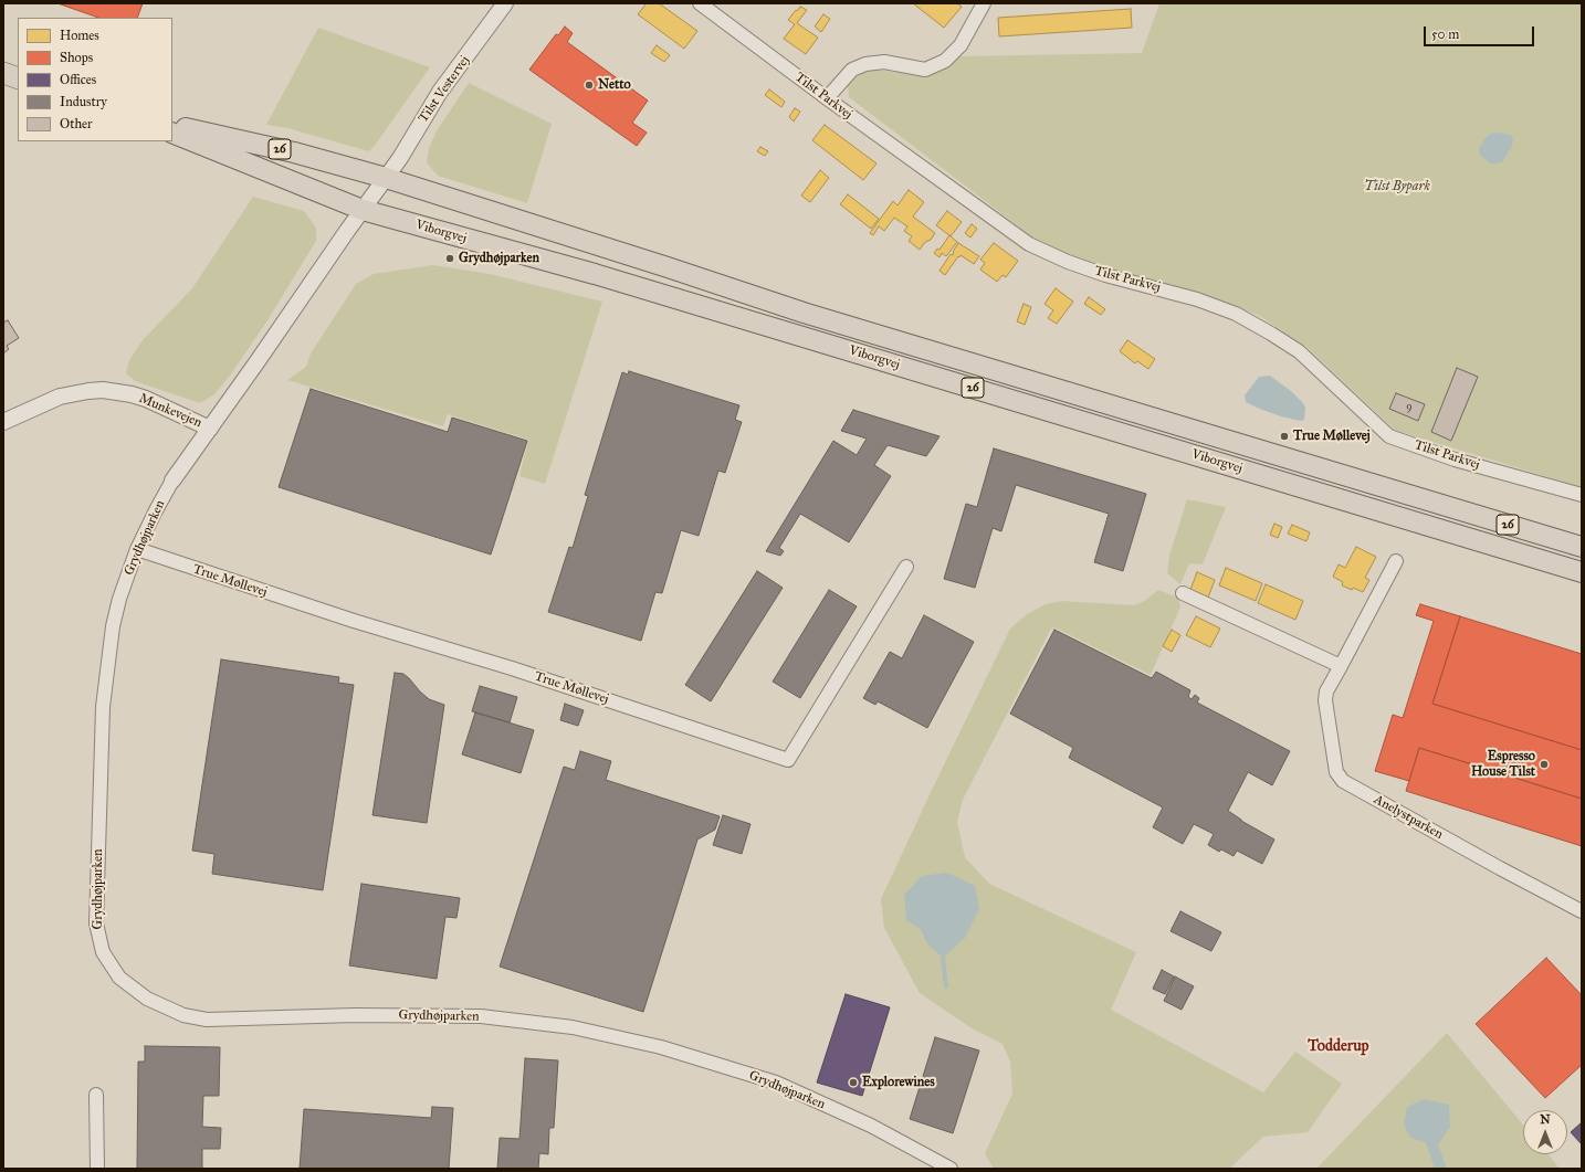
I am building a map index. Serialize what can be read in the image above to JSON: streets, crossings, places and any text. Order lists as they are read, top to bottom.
{
  "streets": {
    "main road": ["26", "Viborgvej"],
    "street": [
      "Tilst Vestervej",
      "Tilst Parkvej",
      "Munkevejen",
      "Grydhøjparken",
      "True Møllevej",
      "Anelystparken"
    ]
  },
  "crossings": [
    ["Tilst Vestervej", "Viborgvej"],
    ["Tilst Vestervej", "Grydhøjparken"],
    ["Viborgvej", "Grydhøjparken"],
    ["Munkevejen", "Grydhøjparken"],
    ["Grydhøjparken", "True Møllevej"]
  ],
  "districts": ["Todderup"],
  "parks": ["Tilst Bypark"],
  "places": [
    "Netto",
    "Grydhøjparken",
    "True Møllevej",
    "Espresso House Tilst",
    "Explorewines"
  ],
  "house_numbers": ["9"],
  "legend": [
    "Homes",
    "Shops",
    "Offices",
    "Industry",
    "Other"
  ],
  "scale_bar": "50 m",
  "north": "top"
}
